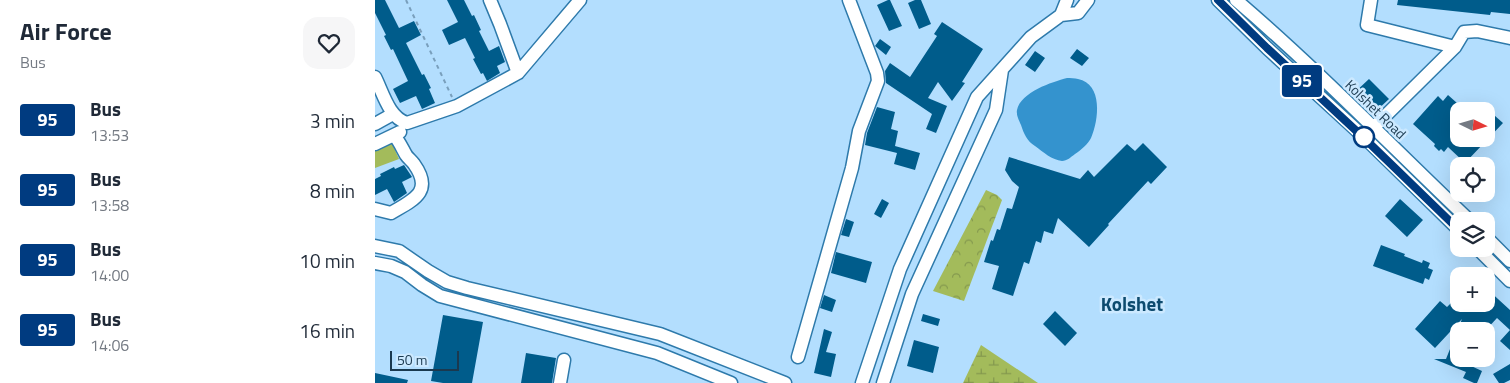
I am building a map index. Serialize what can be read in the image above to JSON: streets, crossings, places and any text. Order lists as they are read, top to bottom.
{
  "streets": {
    "street": ["Kolshet Road"]
  },
  "districts": ["Kolshet"],
  "lines": ["bus line 95"],
  "scale_bar": "50 m",
  "north": "right",
  "page": {
    "heading": ["Air Force", "Bus"],
    "on_map": "95",
    "list": [
      {
        "mark": "95",
        "name": "Bus",
        "note": "13:53",
        "value": "3 min"
      },
      {
        "mark": "95",
        "name": "Bus",
        "note": "13:58",
        "value": "8 min"
      },
      {
        "mark": "95",
        "name": "Bus",
        "note": "14:00",
        "value": "10 min"
      },
      {
        "mark": "95",
        "name": "Bus",
        "note": "14:06",
        "value": "16 min"
      }
    ],
    "map_buttons": ["+", "−"],
    "scale": "50 m"
  }
}
